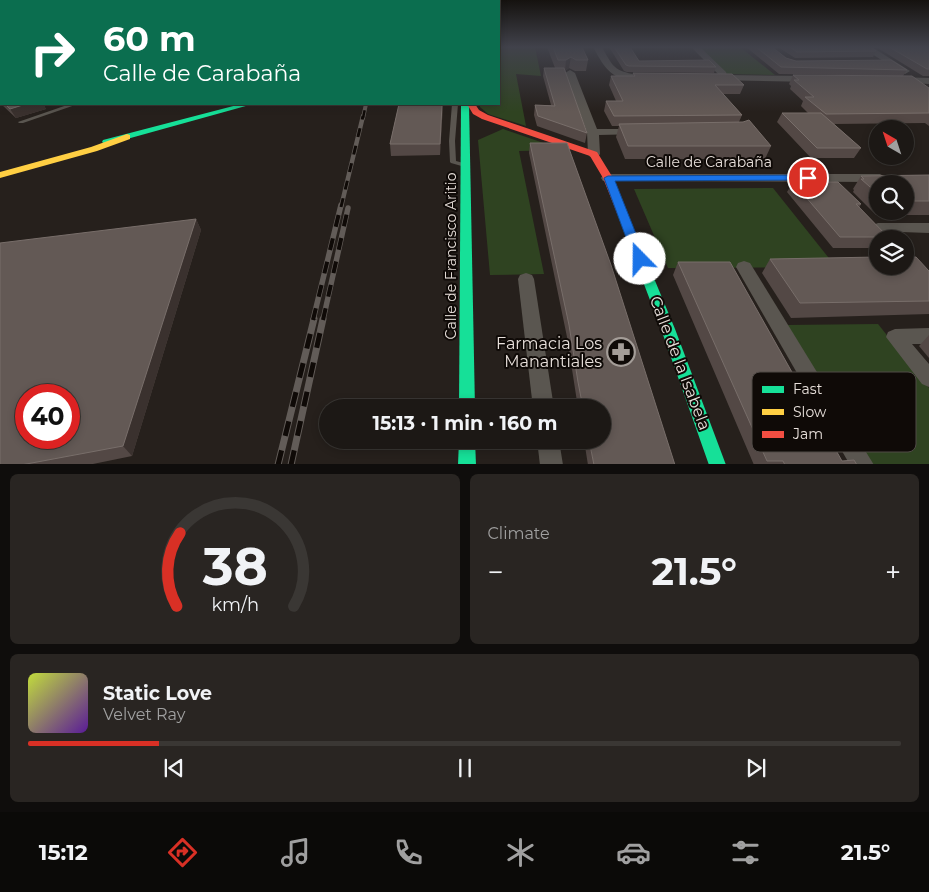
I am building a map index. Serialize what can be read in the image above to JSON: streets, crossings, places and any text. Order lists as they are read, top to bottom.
{
  "streets": {
    "main road": ["Calle de Francisco Aritio", "Calle de la Isabela"],
    "street": ["Calle de Carabaña"]
  },
  "crossings": [
    ["Calle de Carabaña", "Calle de la Isabela"]
  ],
  "places": {
    "pharmacy": ["Farmacia Los Manantiales"]
  },
  "legend": ["Fast", "Slow", "Jam"],
  "north": "top left",
  "page": {
    "turn": ["60 m", "Calle de Carabaña"],
    "limit": "40",
    "trip": "15:13 · 1 min · 160 m",
    "tile": "Climate",
    "heat": ["−", "21.5°", "+"],
    "song": ["Static Love", "Velvet Ray"],
    "tabs": ["15:12", "21.5°"],
    "gauge": ["38", "km/h"]
  }
}
